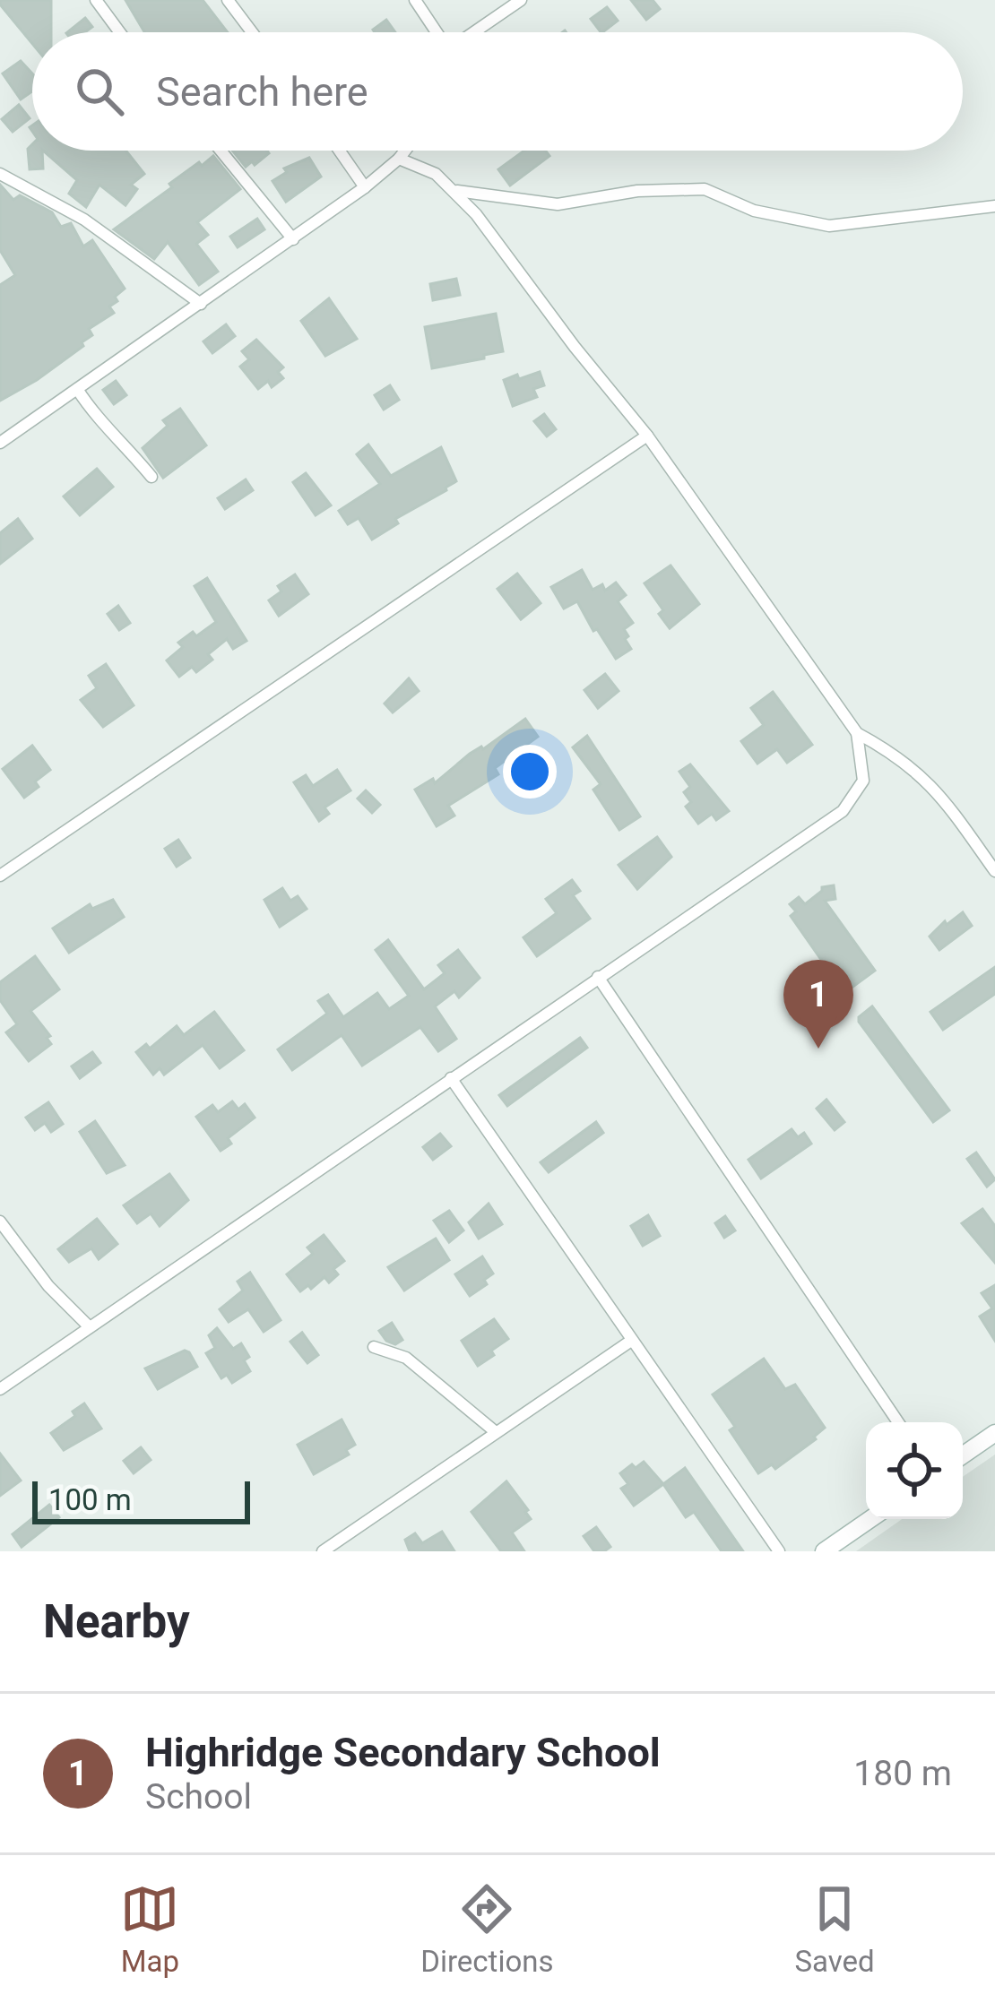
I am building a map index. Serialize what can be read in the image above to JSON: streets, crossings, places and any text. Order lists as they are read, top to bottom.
{
  "scale_bar": "100 m",
  "page": {
    "search": "Search here",
    "pins": "1",
    "scale": "100 m",
    "heading": "Nearby",
    "list": [
      {
        "mark": "1",
        "name": "Highridge Secondary School",
        "note": "School",
        "value": "180 m"
      }
    ],
    "nav": ["Map", "Directions", "Saved"]
  }
}
